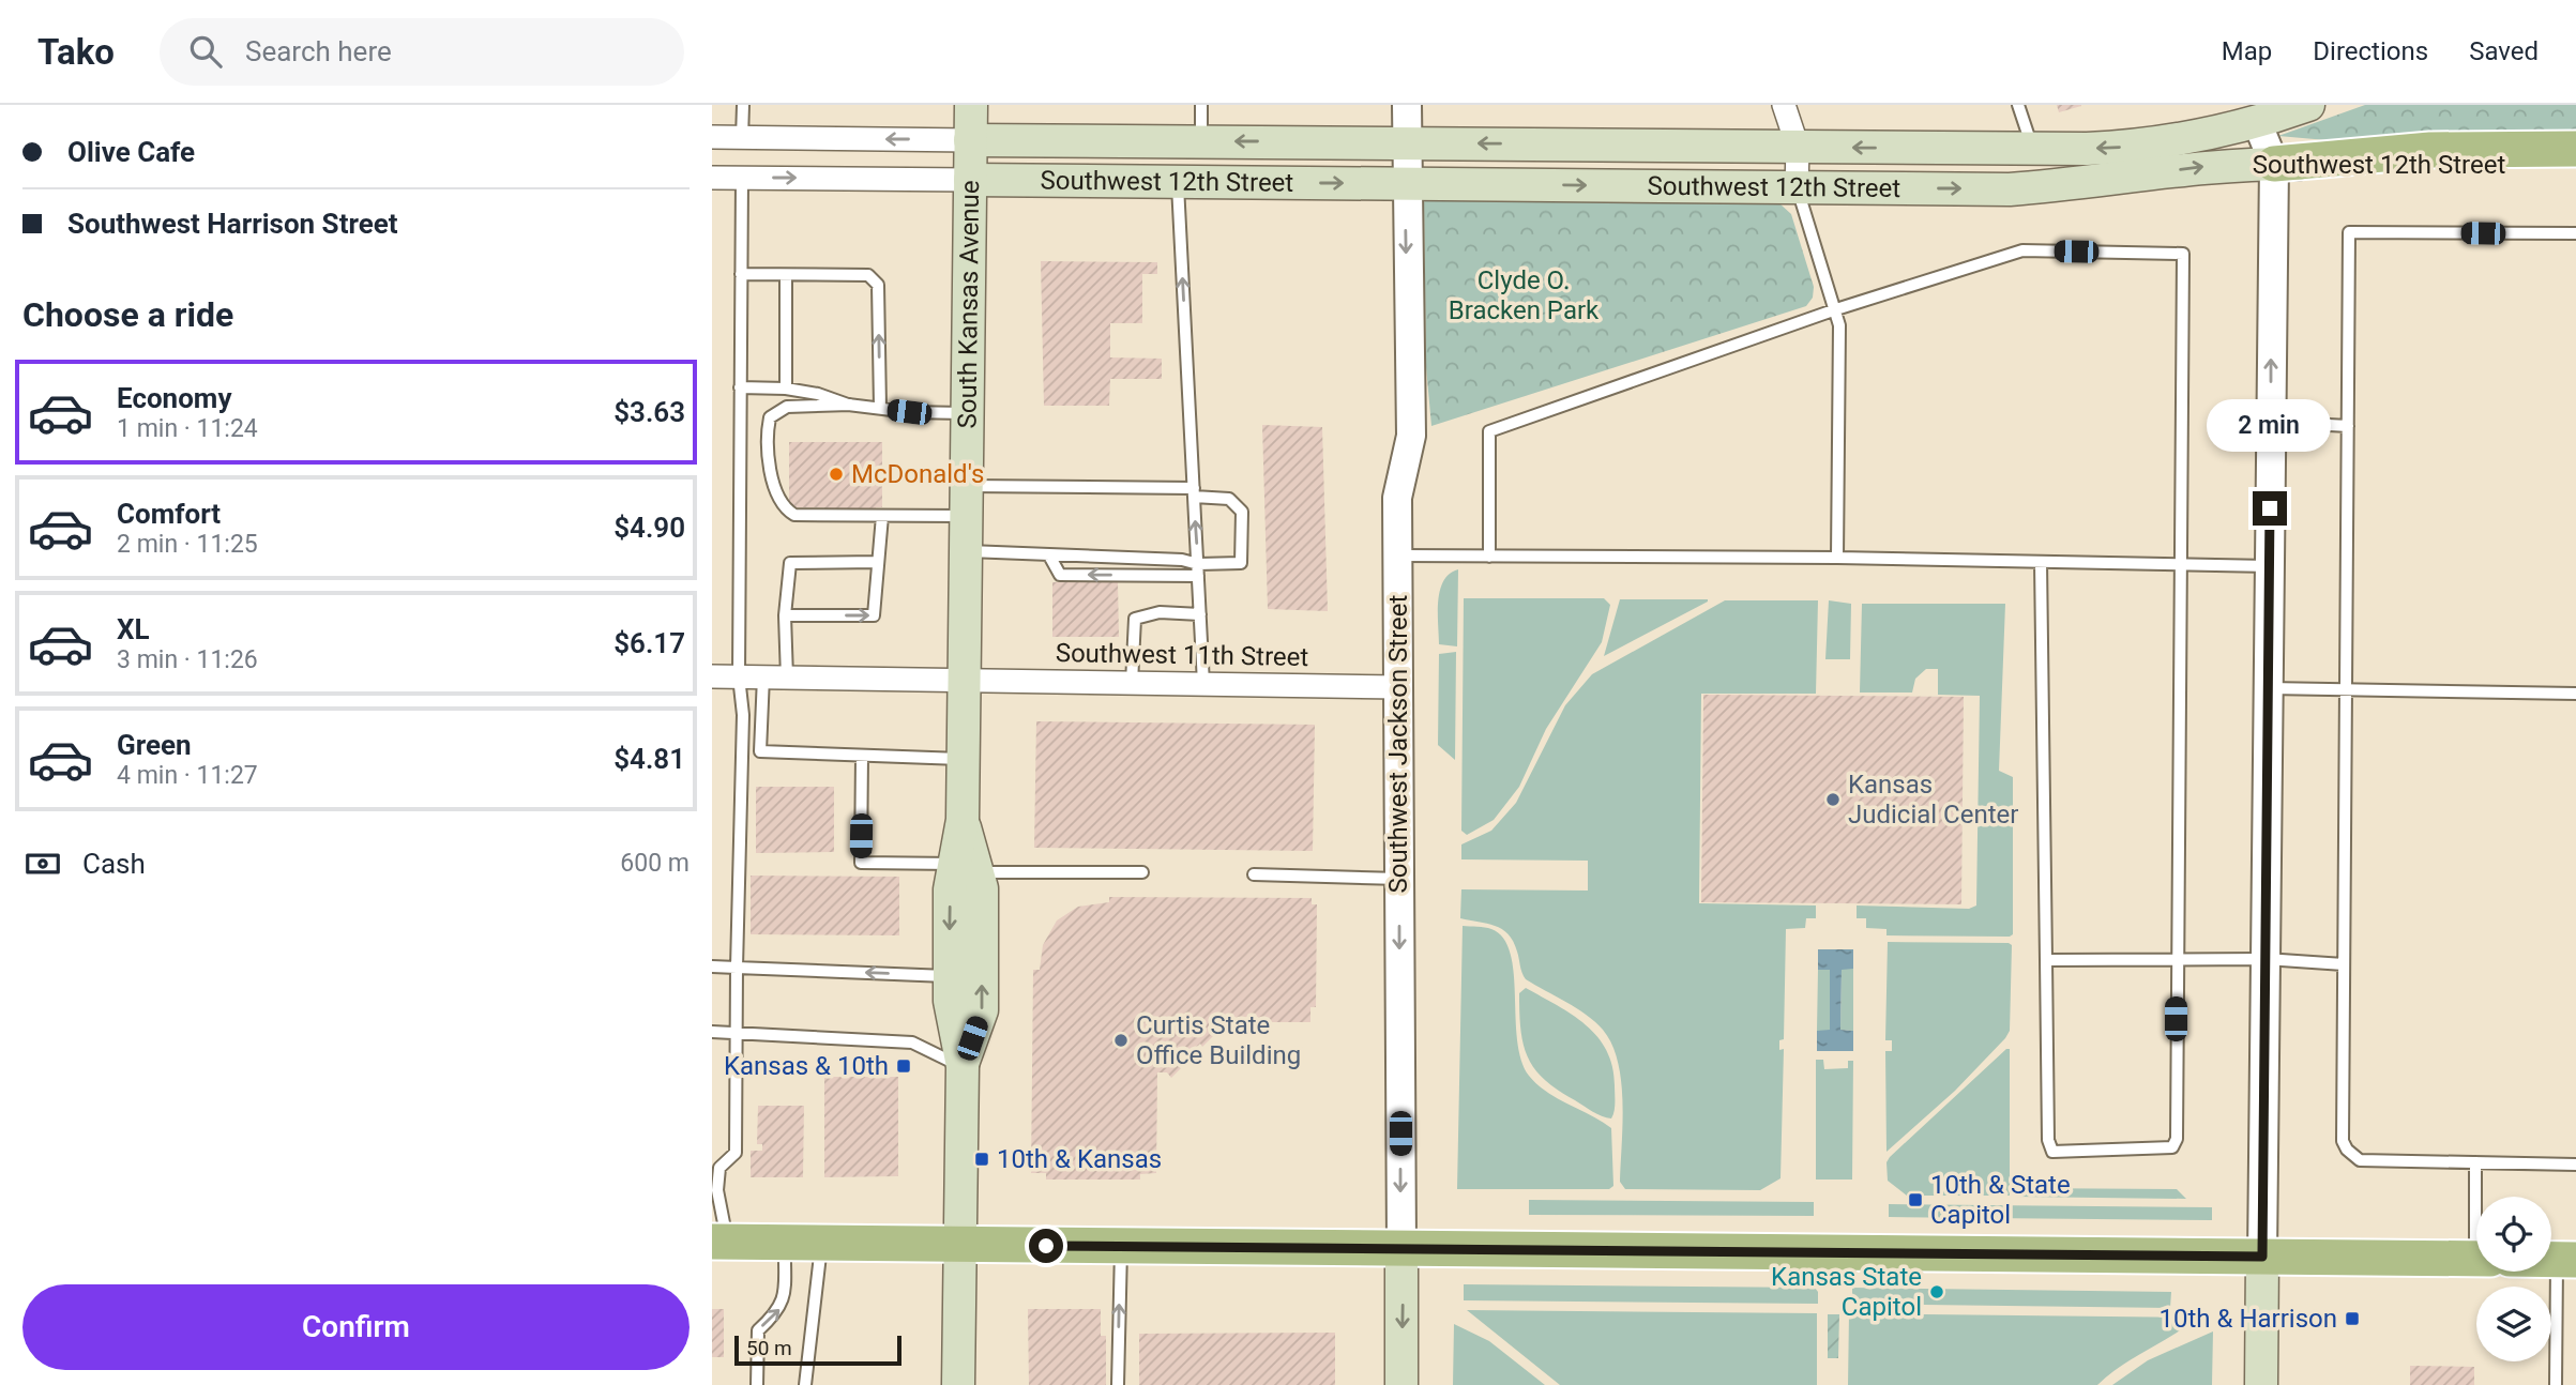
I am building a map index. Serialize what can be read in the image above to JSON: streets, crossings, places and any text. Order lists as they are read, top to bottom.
{
  "streets": {
    "main road": ["Southwest 12th Street", "South Kansas Avenue", "Southwest Jackson Street"],
    "street": ["Southwest 11th Street"]
  },
  "crossings": [
    ["Southwest 12th Street", "South Kansas Avenue"],
    ["Southwest 12th Street", "Southwest Jackson Street"],
    ["South Kansas Avenue", "Southwest 11th Street"],
    ["Southwest 11th Street", "Southwest Jackson Street"]
  ],
  "one_way": ["Southwest Jackson Street"],
  "parks": ["Clyde O. Bracken Park"],
  "places": {
    "other": [
      "McDonald's",
      "Kansas Judicial Center",
      "Curtis State Office Building",
      "Kansas State Capitol"
    ],
    "transit": [
      "Kansas & 10th",
      "10th & Kansas",
      "10th & State Capitol",
      "10th & Harrison"
    ]
  },
  "scale_bar": "50 m",
  "page": {
    "header": "Tako",
    "search": "Search here",
    "nav": ["Map", "Directions", "Saved"],
    "banner": ["Olive Cafe", "Southwest Harrison Street"],
    "heading": "Choose a ride",
    "list": [
      {
        "name": "Economy",
        "note": "1 min · 11:24",
        "value": "$3.63"
      },
      {
        "name": "Comfort",
        "note": "2 min · 11:25",
        "value": "$4.90"
      },
      {
        "name": "XL",
        "note": "3 min · 11:26",
        "value": "$6.17"
      },
      {
        "name": "Green",
        "note": "4 min · 11:27",
        "value": "$4.81"
      }
    ],
    "bubble": "2 min",
    "pay": ["Cash", "600 m"],
    "buttons": "Confirm",
    "scale": "50 m"
  }
}
